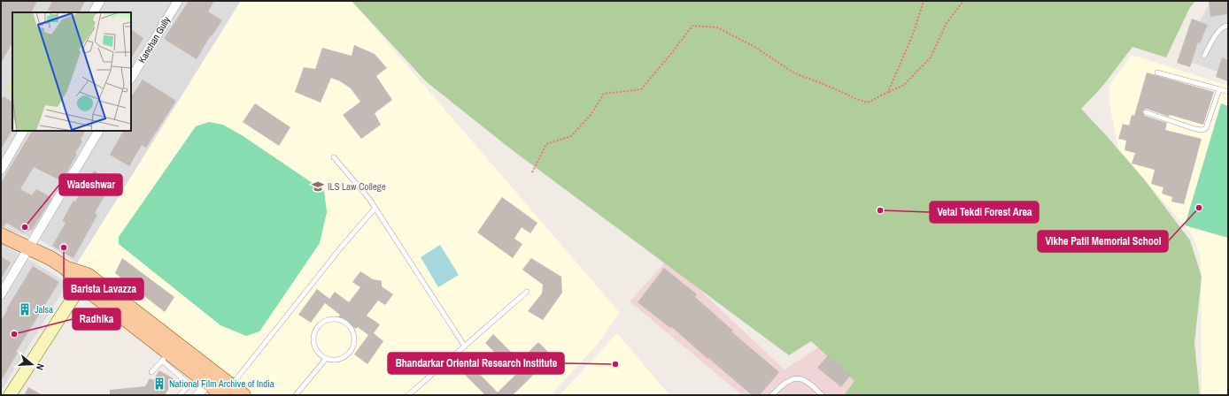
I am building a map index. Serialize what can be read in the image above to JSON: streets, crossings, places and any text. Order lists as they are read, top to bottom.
{
  "streets": {
    "street": ["Kanchan Gully"]
  },
  "places": {
    "school or university": ["ILS Law College"],
    "other": [
      "Vikhe Patil Memorial School",
      "Vetal Tekdi Forest Area",
      "Wadeshwar",
      "Barista Lavazza",
      "Radhika",
      "Bhandarkar Oriental Research Institute"
    ],
    "building": ["Jalsa", "National Film Archive of India"]
  },
  "north": "right"
}
